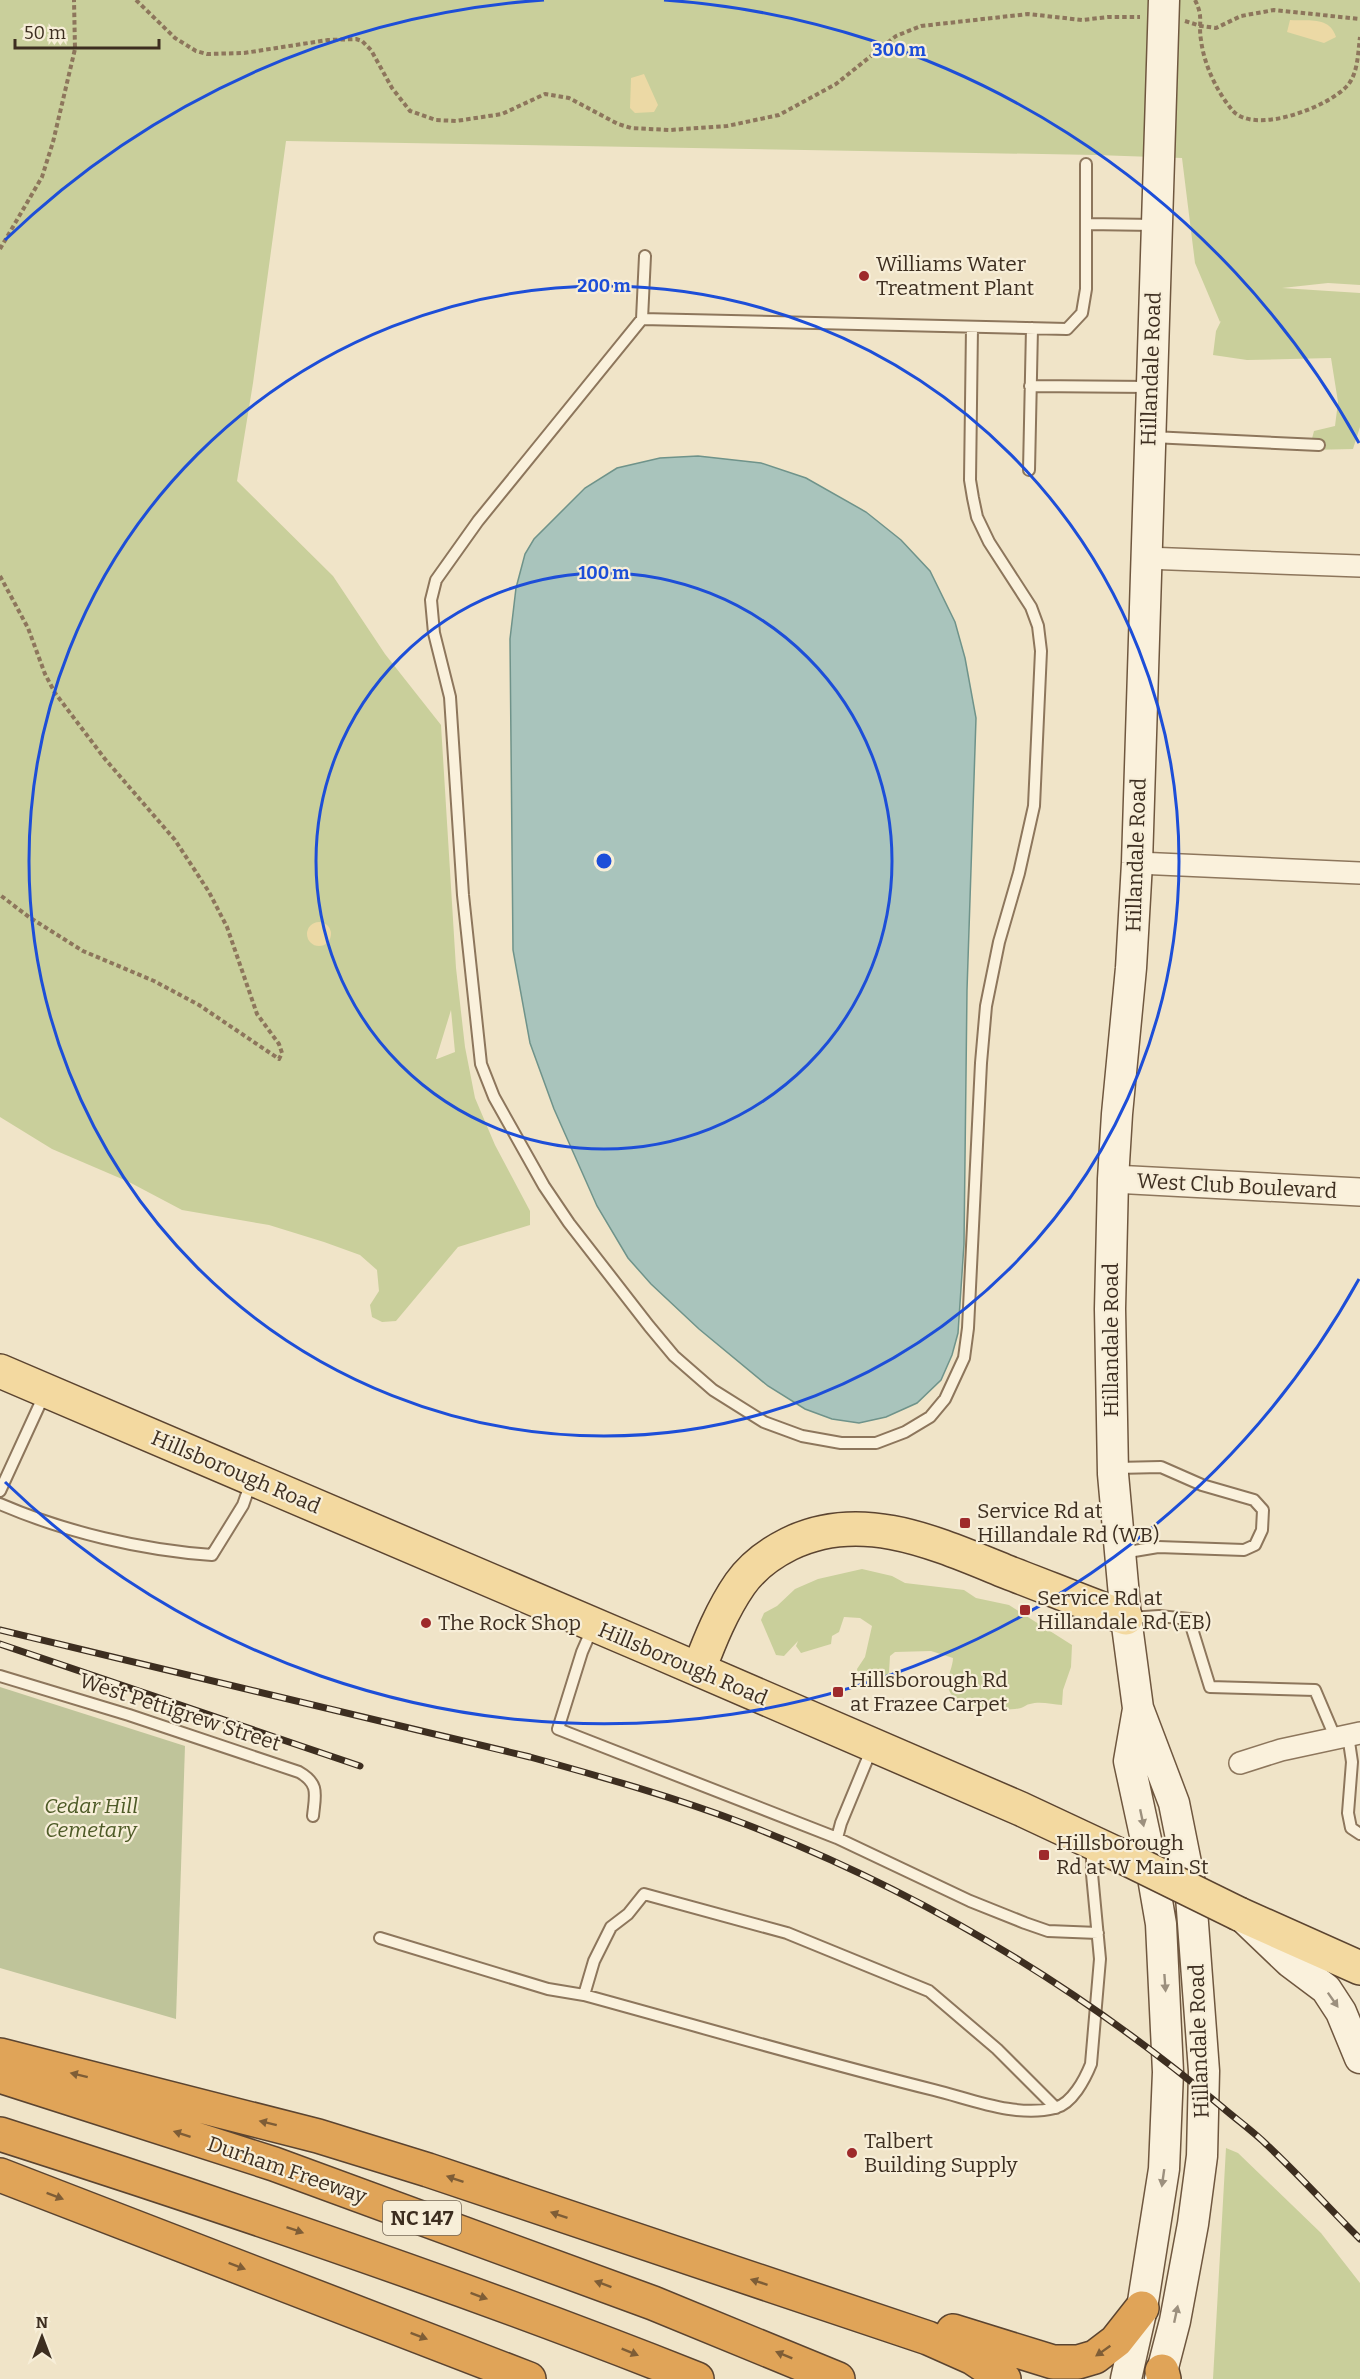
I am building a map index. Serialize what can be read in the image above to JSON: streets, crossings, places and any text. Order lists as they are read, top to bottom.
{
  "streets": {
    "highway": ["Durham Freeway", "NC 147"],
    "main road": ["Hillandale Road", "Hillsborough Road"],
    "street": ["West Club Boulevard"],
    "lane": ["West Pettigrew Street"]
  },
  "crossings": [
    ["Hillandale Road", "West Club Boulevard"]
  ],
  "parks": ["Cedar Hill Cemetary"],
  "places": {
    "other": ["Williams Water Treatment Plant", "The Rock Shop", "Talbert Building Supply"],
    "transit": [
      "Service Rd at Hillandale Rd (WB)",
      "Service Rd at Hillandale Rd (EB)",
      "Hillsborough Rd at Frazee Carpet",
      "Hillsborough Rd at W Main St"
    ]
  },
  "scale_bar": "50 m",
  "north": "top",
  "rings": ["300 m", "200 m", "100 m"]
}
